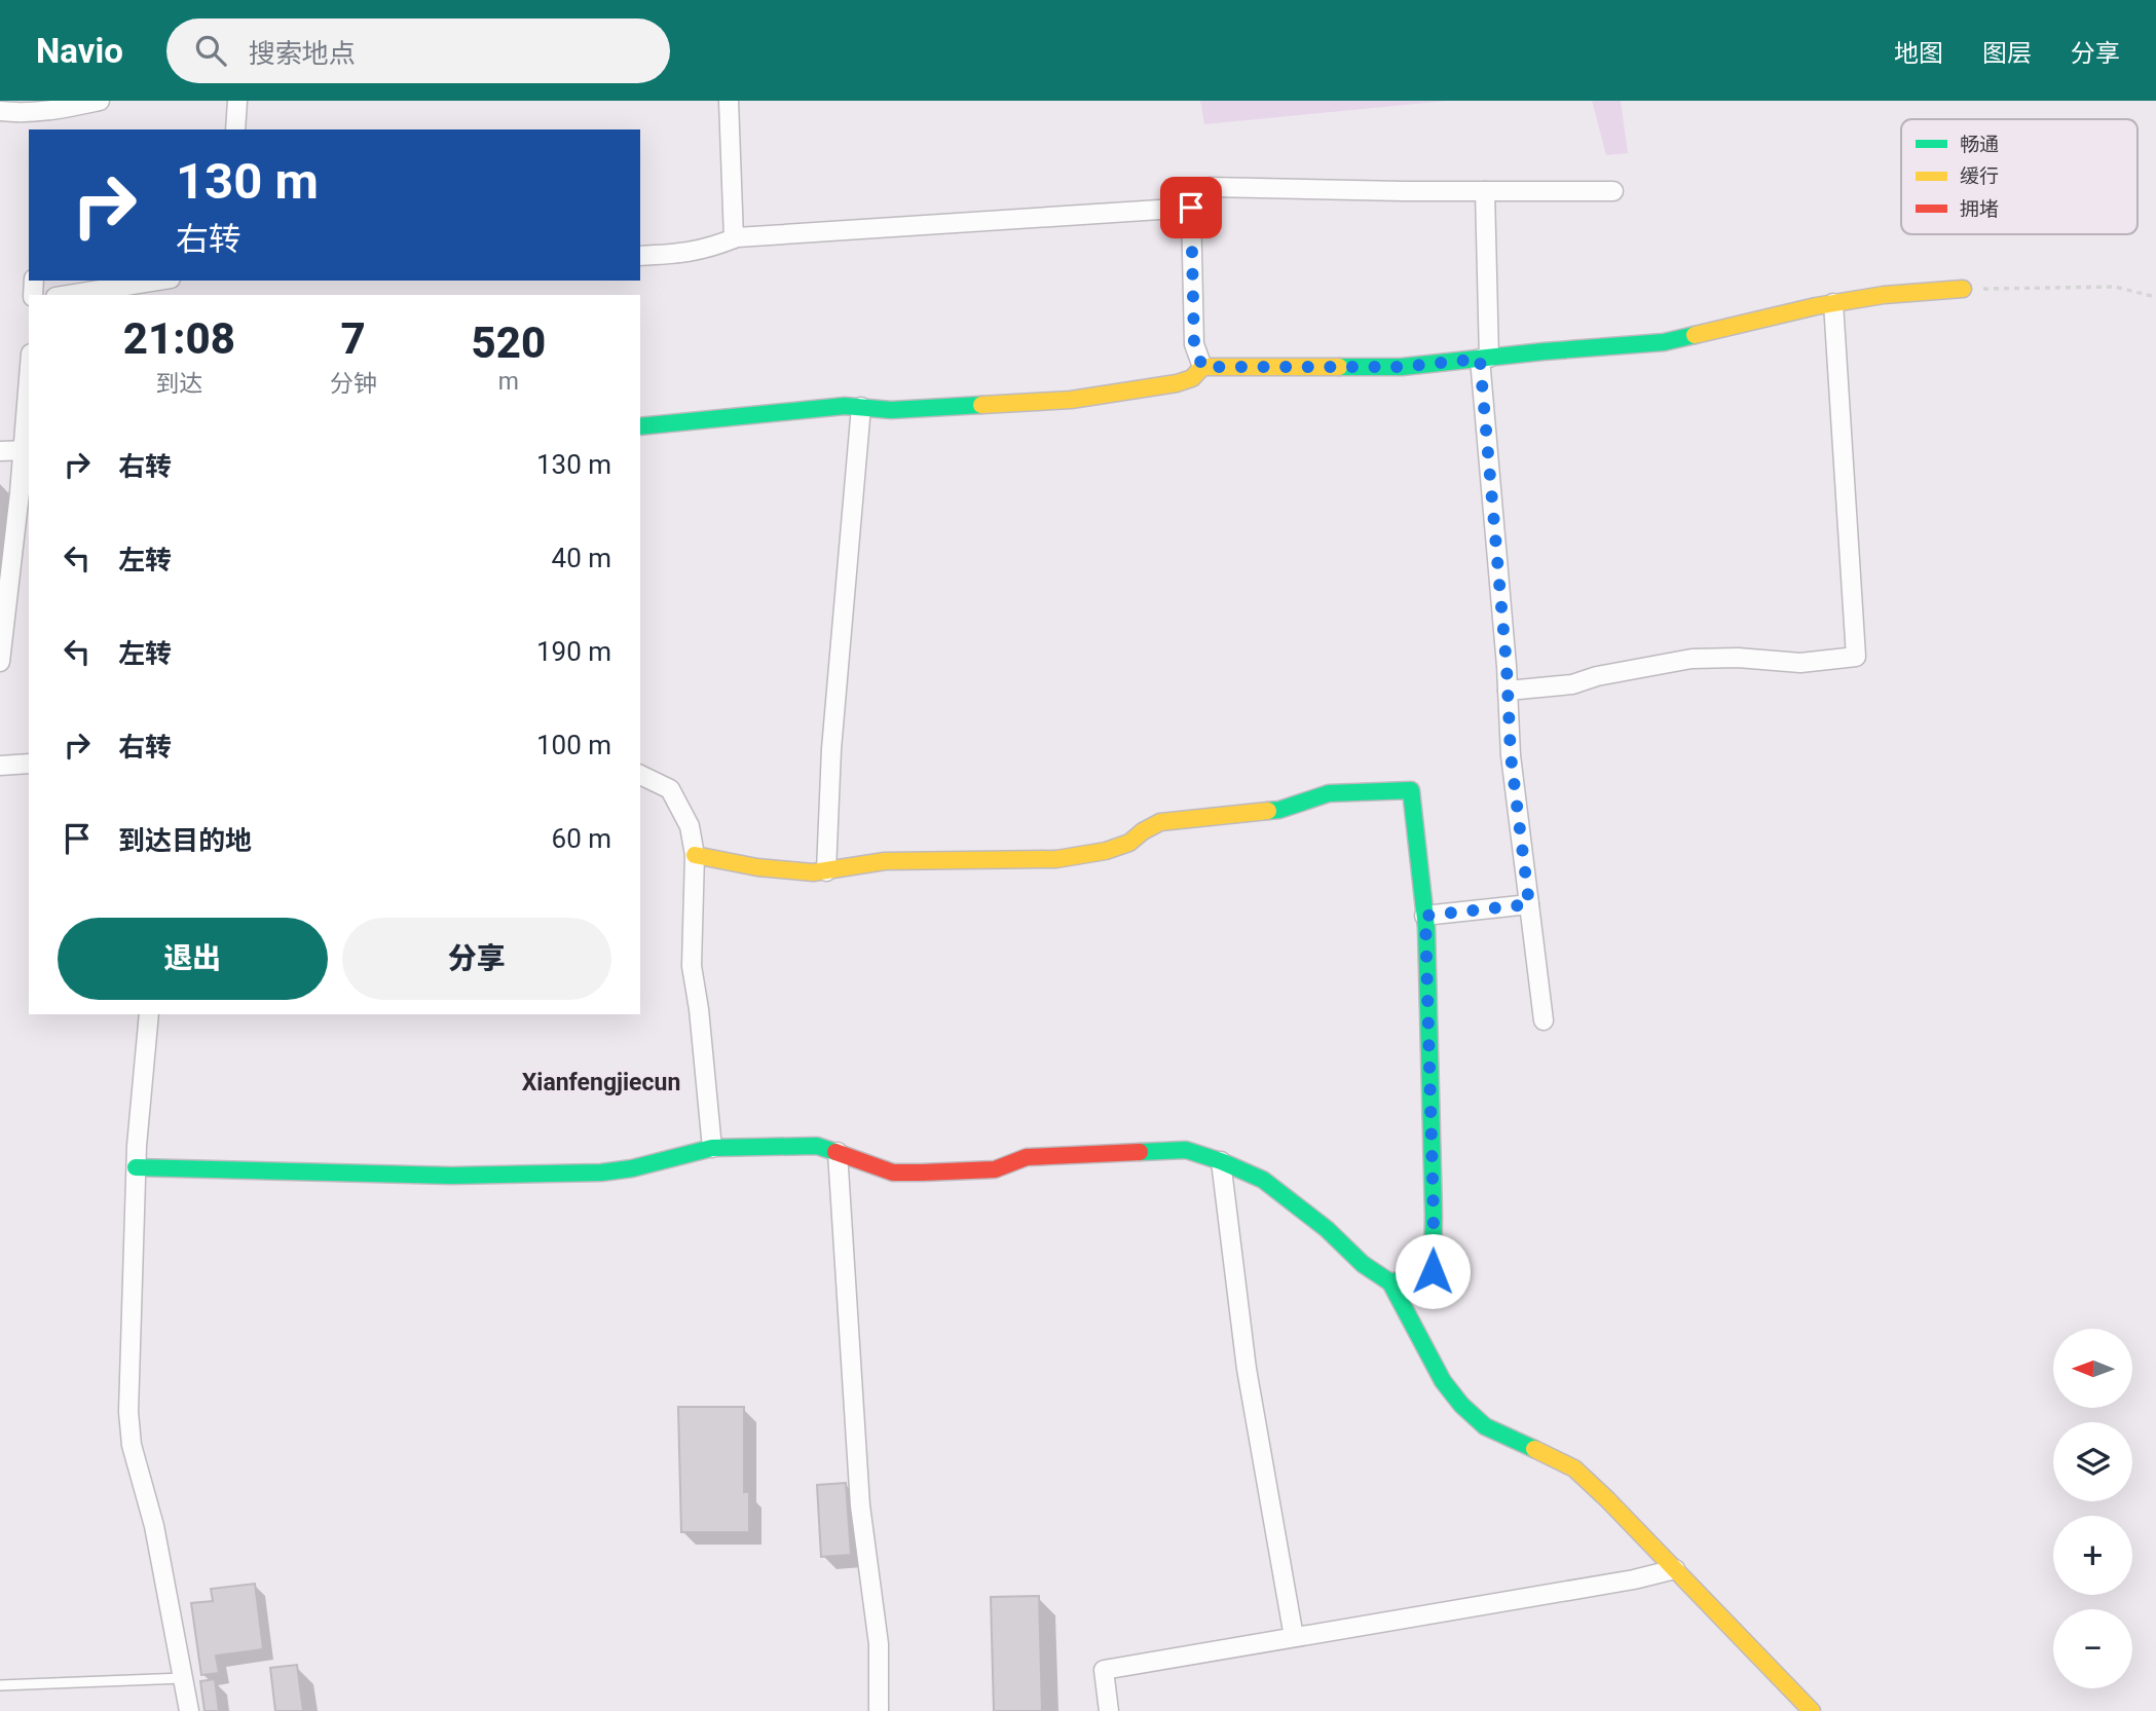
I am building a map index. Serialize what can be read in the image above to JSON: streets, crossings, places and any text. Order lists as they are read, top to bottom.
{
  "districts": ["Xianfengjiecun"],
  "legend": ["畅通", "缓行", "拥堵"],
  "north": "left",
  "page": {
    "header": "Navio",
    "search": "搜索地点",
    "nav": ["地图", "图层", "分享"],
    "turn": ["130 m", "右转"],
    "eta": [
      "21:08",
      "到达",
      "7",
      "分钟",
      "520",
      "m"
    ],
    "list": [
      {
        "name": "右转",
        "value": "130 m"
      },
      {
        "name": "左转",
        "value": "40 m"
      },
      {
        "name": "左转",
        "value": "190 m"
      },
      {
        "name": "右转",
        "value": "100 m"
      },
      {
        "name": "到达目的地",
        "value": "60 m"
      }
    ],
    "buttons": ["退出", "分享"],
    "map_buttons": ["+", "−"]
  }
}
